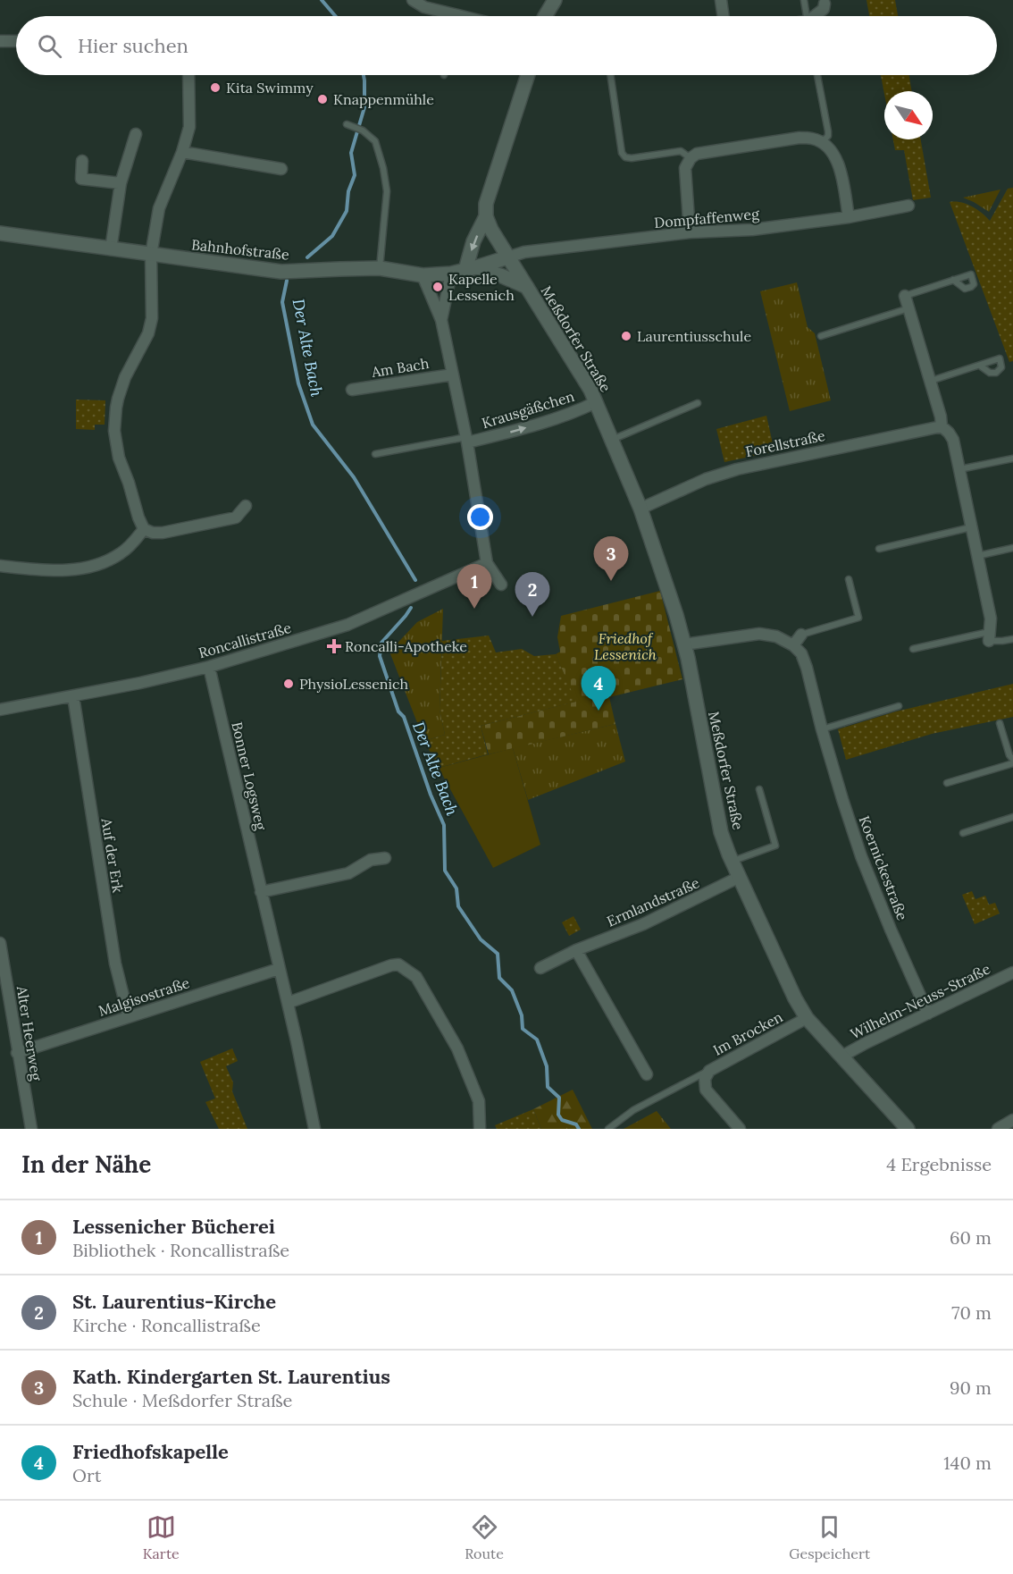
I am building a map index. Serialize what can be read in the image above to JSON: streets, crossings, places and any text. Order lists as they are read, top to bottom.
{
  "streets": {
    "street": [
      "Dompfaffenweg",
      "Bahnhofstraße",
      "Meßdorfer Straße",
      "Am Bach",
      "Krausgäßchen",
      "Forellstraße",
      "Roncallistraße",
      "Bonner Logsweg",
      "Auf der Erk",
      "Koernickestraße",
      "Ermlandstraße",
      "Malgisostraße",
      "Wilhelm-Neuss-Straße",
      "Alter Heerweg",
      "Im Brocken"
    ]
  },
  "crossings": [
    ["Dompfaffenweg", "Bahnhofstraße"],
    ["Dompfaffenweg", "Meßdorfer Straße"],
    ["Bahnhofstraße", "Meßdorfer Straße"],
    ["Meßdorfer Straße", "Krausgäßchen"],
    ["Meßdorfer Straße", "Forellstraße"],
    ["Meßdorfer Straße", "Ermlandstraße"],
    ["Meßdorfer Straße", "Wilhelm-Neuss-Straße"],
    ["Meßdorfer Straße", "Im Brocken"],
    ["Roncallistraße", "Bonner Logsweg"],
    ["Roncallistraße", "Auf der Erk"],
    ["Bonner Logsweg", "Malgisostraße"],
    ["Auf der Erk", "Malgisostraße"],
    ["Koernickestraße", "Wilhelm-Neuss-Straße"],
    ["Malgisostraße", "Alter Heerweg"]
  ],
  "one_way": ["Krausgäßchen"],
  "water": ["Der Alte Bach"],
  "parks": ["Friedhof Lessenich"],
  "places": {
    "other": [
      "Kita Swimmy",
      "Knappenmühle",
      "Kapelle Lessenich",
      "Laurentiusschule",
      "PhysioLessenich"
    ],
    "health": ["Roncalli-Apotheke"]
  },
  "north": "bottom right",
  "page": {
    "search": "Hier suchen",
    "pins": [
      "3",
      "1",
      "2",
      "4"
    ],
    "heading": ["In der Nähe", "4 Ergebnisse"],
    "list": [
      {
        "mark": "1",
        "name": "Lessenicher Bücherei",
        "note": "Bibliothek · Roncallistraße",
        "value": "60 m"
      },
      {
        "mark": "2",
        "name": "St. Laurentius-Kirche",
        "note": "Kirche · Roncallistraße",
        "value": "70 m"
      },
      {
        "mark": "3",
        "name": "Kath. Kindergarten St. Laurentius",
        "note": "Schule · Meßdorfer Straße",
        "value": "90 m"
      },
      {
        "mark": "4",
        "name": "Friedhofskapelle",
        "note": "Ort",
        "value": "140 m"
      }
    ],
    "nav": ["Karte", "Route", "Gespeichert"]
  }
}
